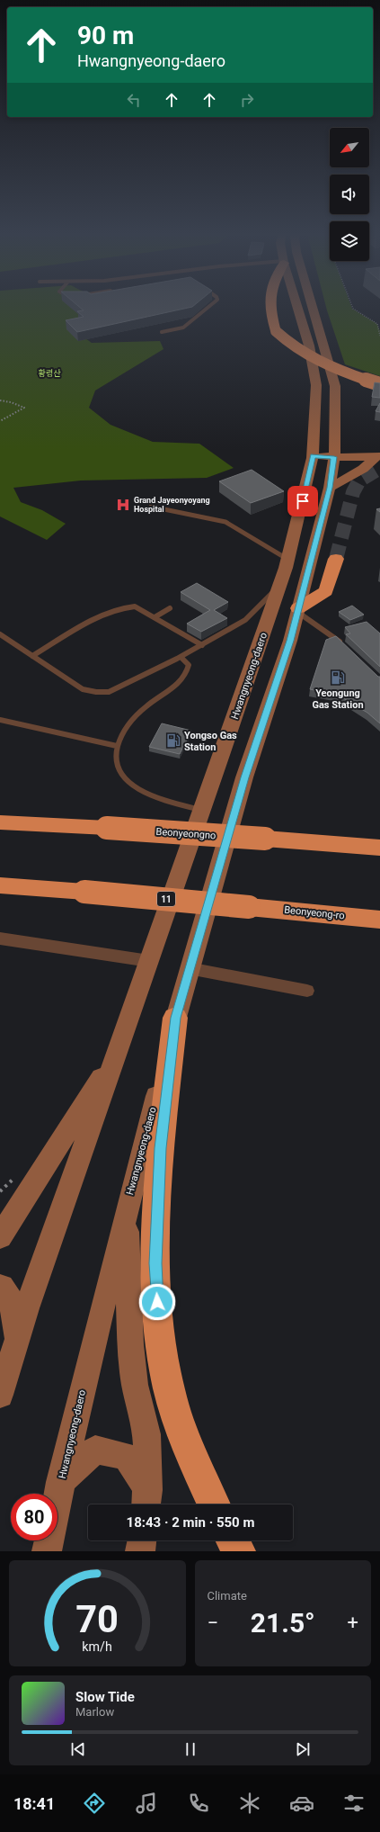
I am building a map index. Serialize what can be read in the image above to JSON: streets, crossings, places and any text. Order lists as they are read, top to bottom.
{
  "streets": {
    "highway": ["Beonyeongno", "11", "Beonyeong-ro"],
    "main road": ["Hwangnyeong-daero"]
  },
  "parks": ["황령산"],
  "places": {
    "hospital": ["Grand Jayeonyoyang Hospital"],
    "fuel station": ["Yeongung Gas Station", "Yongso Gas Station"]
  },
  "north": "bottom left",
  "page": {
    "turn": ["90 m", "Hwangnyeong-daero"],
    "limit": "80",
    "trip": "18:43 · 2 min · 550 m",
    "tile": "Climate",
    "heat": ["−", "21.5°", "+"],
    "song": ["Slow Tide", "Marlow"],
    "tabs": "18:41",
    "gauge": ["70", "km/h"]
  }
}
